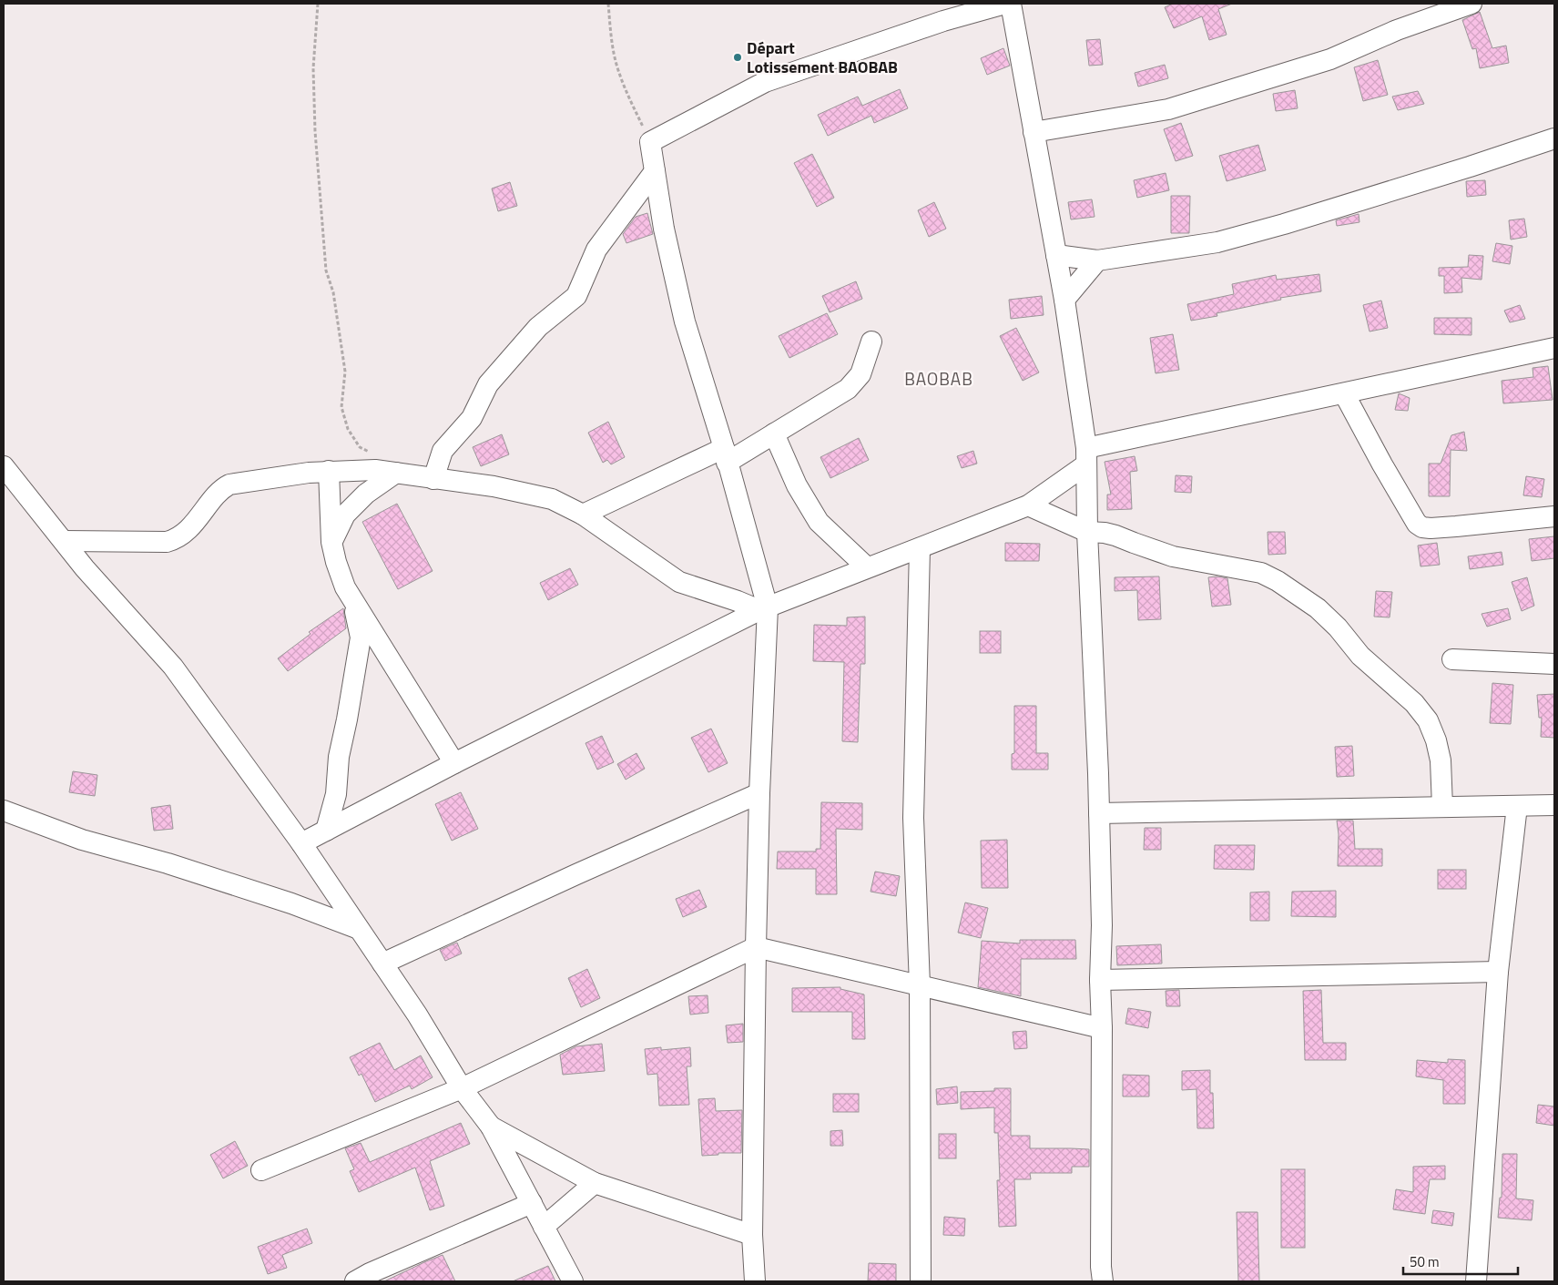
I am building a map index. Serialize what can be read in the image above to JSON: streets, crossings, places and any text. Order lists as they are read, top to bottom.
{
  "districts": ["BAOBAB"],
  "places": ["Départ Lotissement BAOBAB"],
  "scale_bar": "50 m"
}
